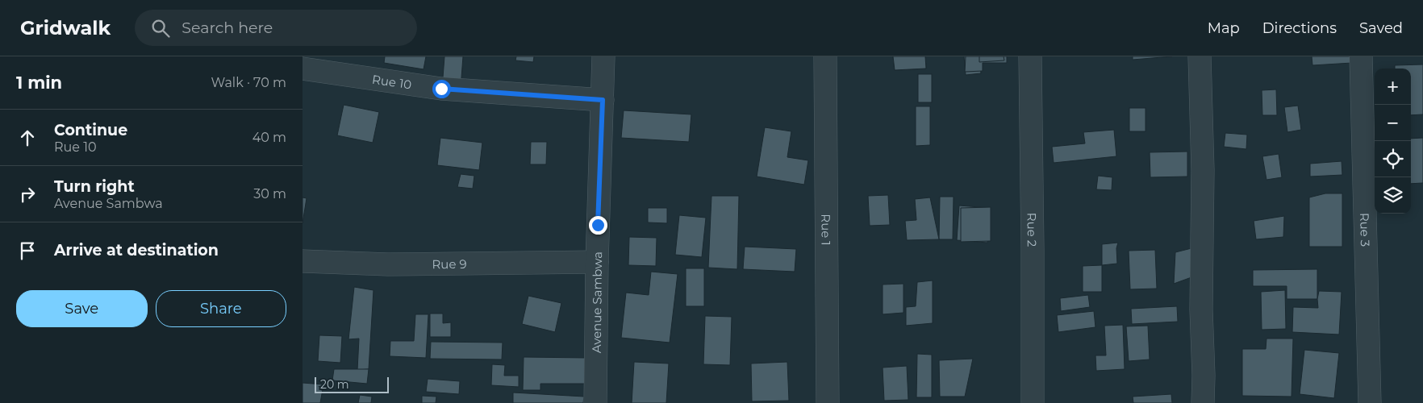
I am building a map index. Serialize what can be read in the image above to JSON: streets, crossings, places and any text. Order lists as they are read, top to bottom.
{
  "streets": {
    "street": [
      "Rue 10",
      "Rue 1",
      "Rue 2",
      "Rue 3",
      "Rue 9",
      "Avenue Sambwa"
    ]
  },
  "crossings": [
    ["Rue 10", "Avenue Sambwa"],
    ["Rue 9", "Avenue Sambwa"]
  ],
  "scale_bar": "20 m",
  "page": {
    "header": "Gridwalk",
    "search": "Search here",
    "nav": ["Map", "Directions", "Saved"],
    "heading": ["1 min", "Walk · 70 m"],
    "map_buttons": ["+", "−"],
    "list": [
      ["Continue", "Rue 10", "40 m"],
      ["Turn right", "Avenue Sambwa", "30 m"],
      "Arrive at destination"
    ],
    "buttons": ["Save", "Share"],
    "scale": "20 m"
  }
}
